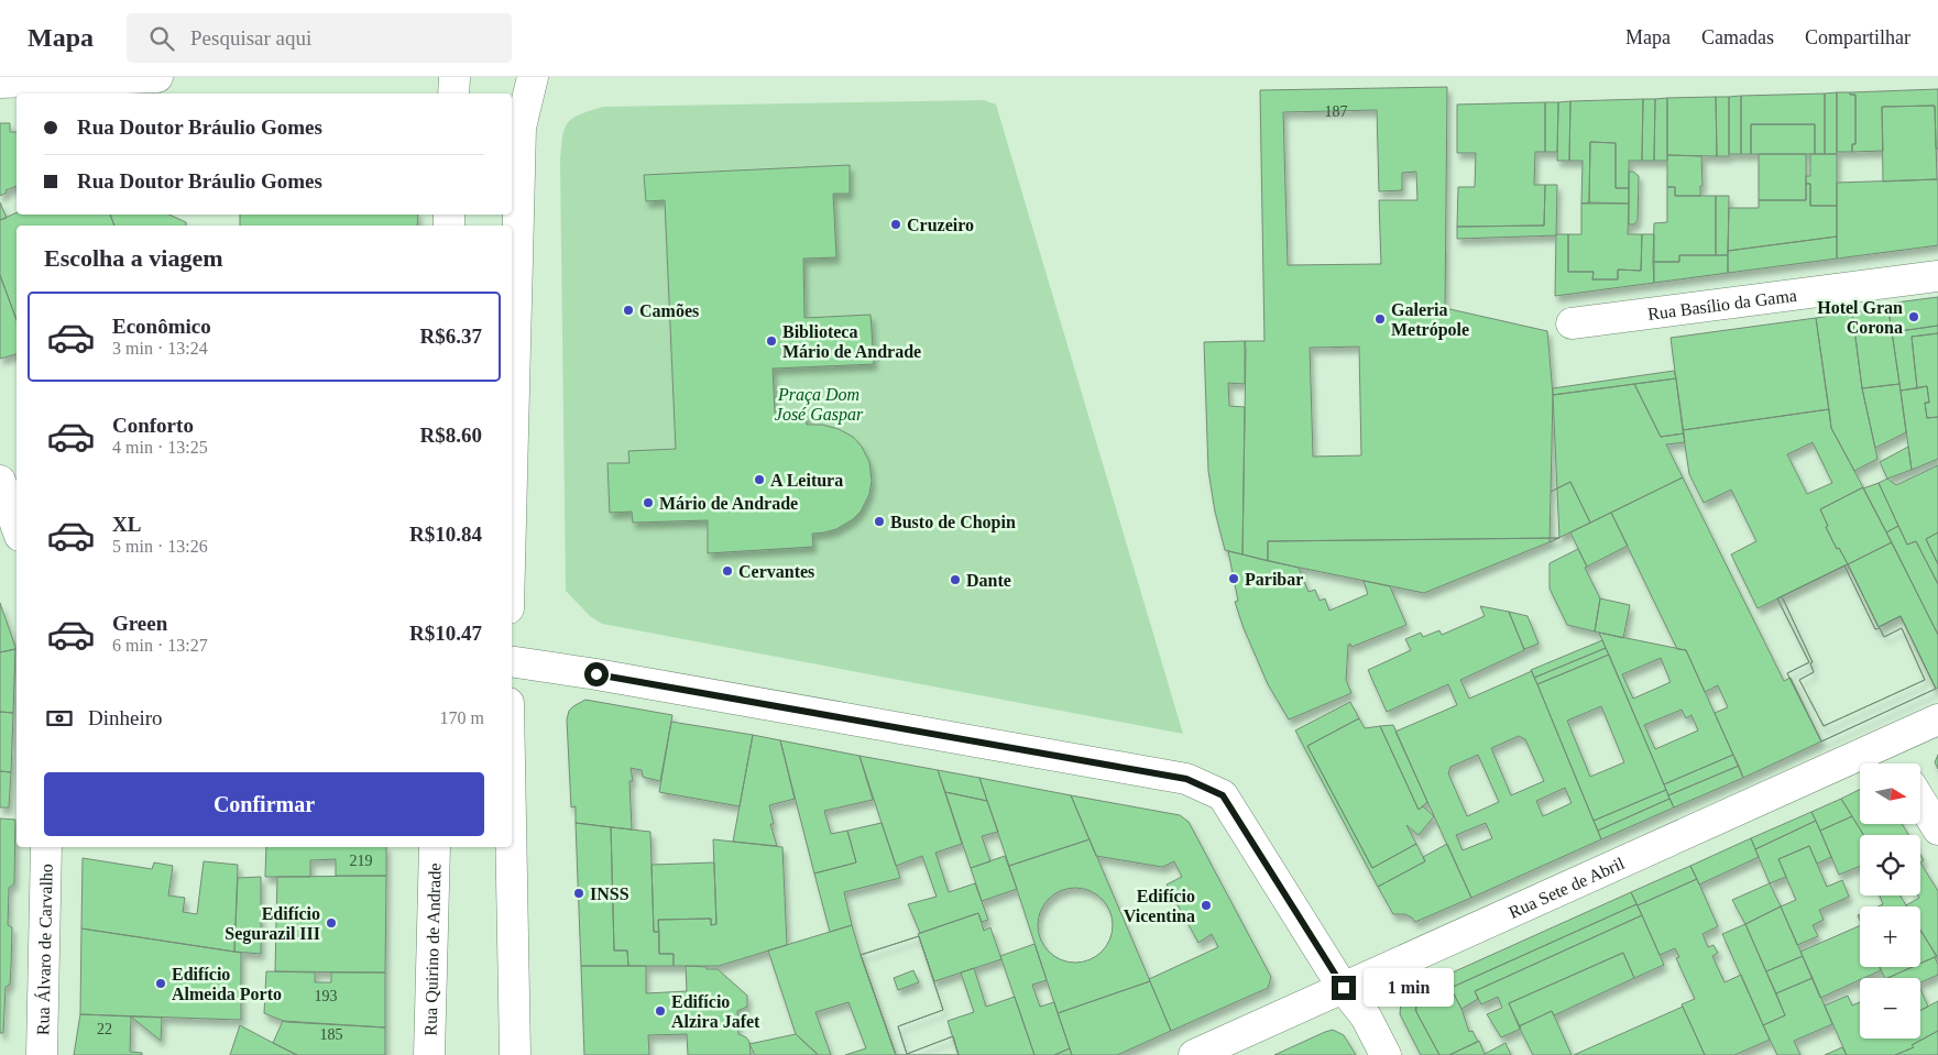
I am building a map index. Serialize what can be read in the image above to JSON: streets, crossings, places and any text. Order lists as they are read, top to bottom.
{
  "streets": {
    "street": [
      "Rua Basílio da Gama",
      "Rua Sete de Abril",
      "Rua Álvaro de Carvalho",
      "Rua Quirino de Andrade"
    ]
  },
  "parks": ["Praça Dom José Gaspar"],
  "places": [
    "Cruzeiro",
    "Camões",
    "Hotel Gran Corona",
    "Galeria Metrópole",
    "Biblioteca Mário de Andrade",
    "A Leitura",
    "Mário de Andrade",
    "Busto de Chopin",
    "Cervantes",
    "Paribar",
    "Dante",
    "INSS",
    "Edifício Vicentina",
    "Edifício Segurazil III",
    "Edifício Almeida Porto",
    "Edifício Alzira Jafet"
  ],
  "house_numbers": [
    "187",
    "219",
    "193",
    "22",
    "185"
  ],
  "north": "right",
  "page": {
    "header": "Mapa",
    "search": "Pesquisar aqui",
    "nav": ["Mapa", "Camadas", "Compartilhar"],
    "banner": ["Rua Doutor Bráulio Gomes", "Rua Doutor Bráulio Gomes"],
    "heading": "Escolha a viagem",
    "list": [
      {
        "name": "Econômico",
        "note": "3 min · 13:24",
        "value": "R$6.37"
      },
      {
        "name": "Conforto",
        "note": "4 min · 13:25",
        "value": "R$8.60"
      },
      {
        "name": "XL",
        "note": "5 min · 13:26",
        "value": "R$10.84"
      },
      {
        "name": "Green",
        "note": "6 min · 13:27",
        "value": "R$10.47"
      }
    ],
    "pay": ["Dinheiro", "170 m"],
    "buttons": "Confirmar",
    "map_buttons": ["+", "−"],
    "bubble": "1 min"
  }
}
